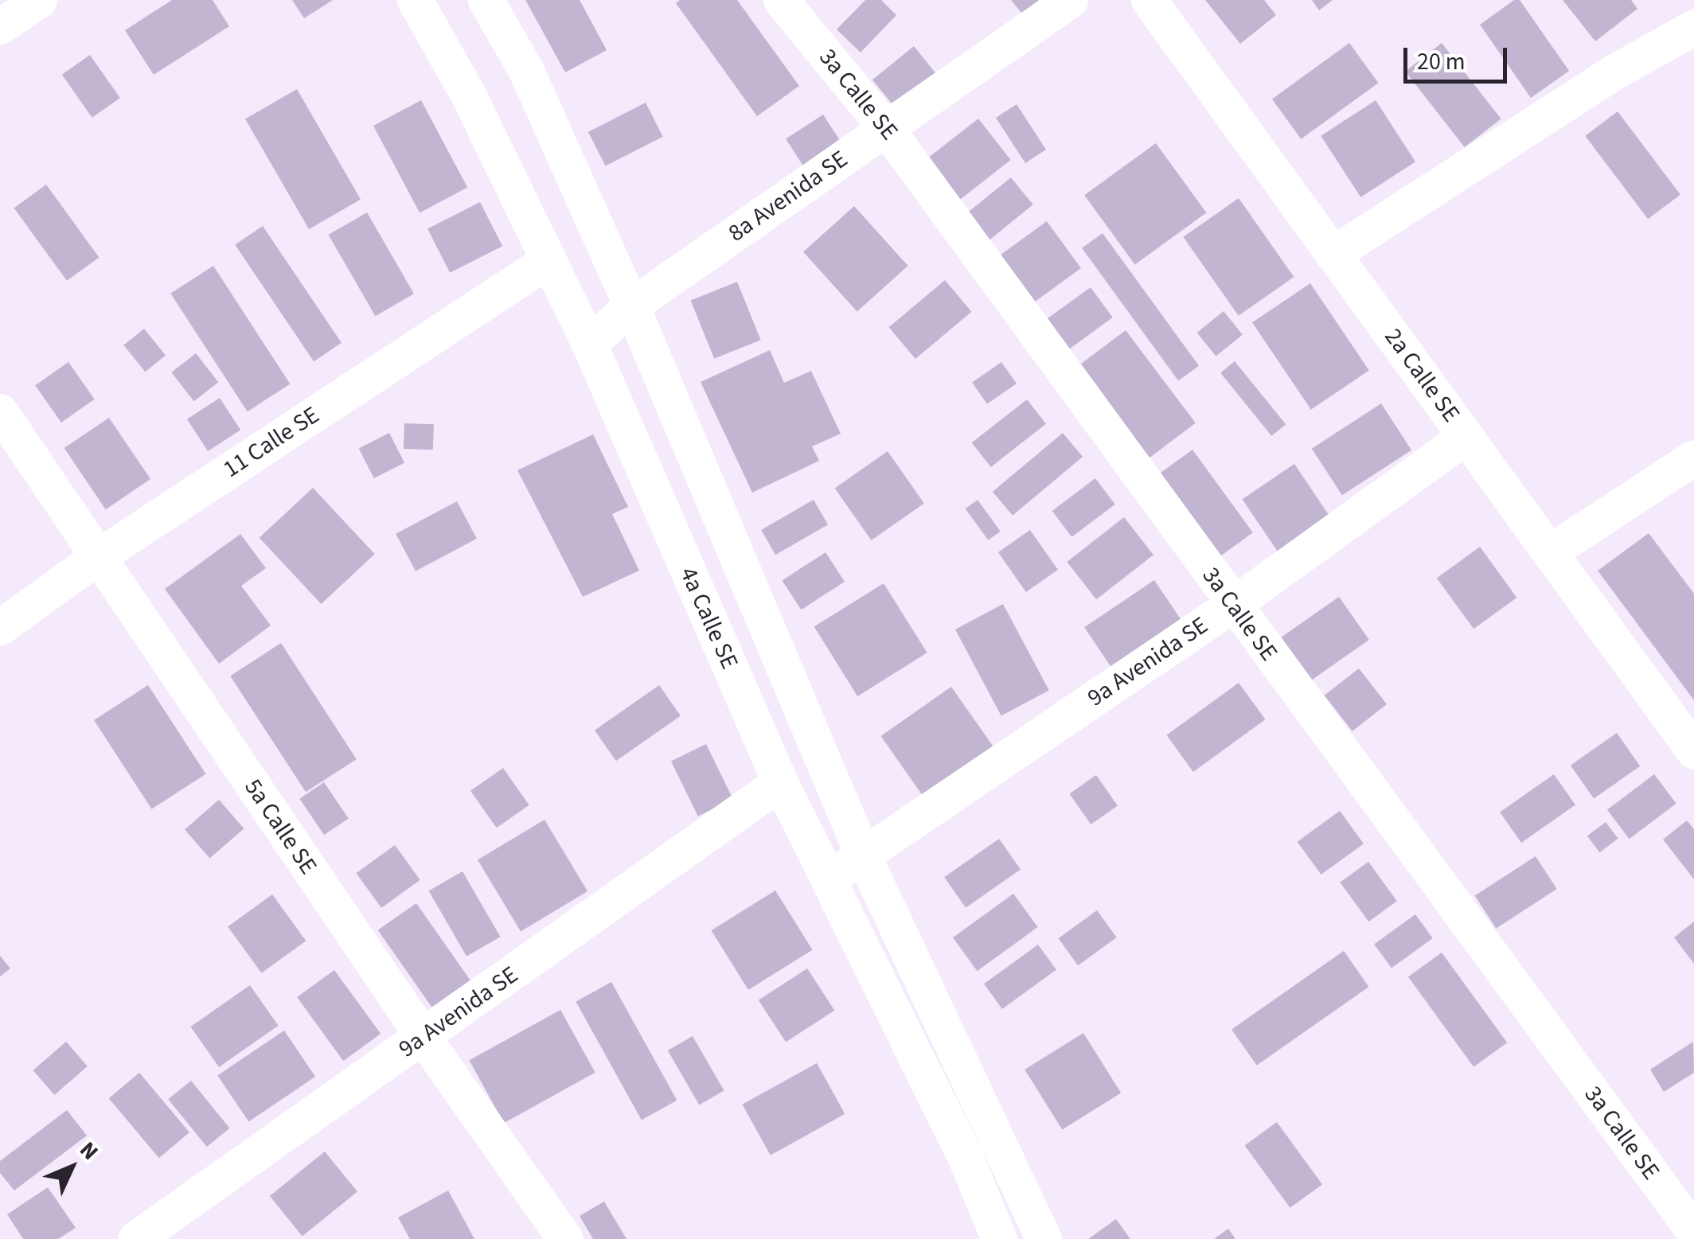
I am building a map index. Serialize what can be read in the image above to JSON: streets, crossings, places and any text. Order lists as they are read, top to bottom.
{
  "streets": {
    "street": [
      "3a Calle SE",
      "8a Avenida SE",
      "2a Calle SE",
      "11 Calle SE",
      "4a Calle SE",
      "9a Avenida SE",
      "5a Calle SE"
    ]
  },
  "crossings": [
    ["3a Calle SE", "8a Avenida SE"],
    ["3a Calle SE", "9a Avenida SE"],
    ["8a Avenida SE", "4a Calle SE"],
    ["2a Calle SE", "9a Avenida SE"],
    ["11 Calle SE", "4a Calle SE"],
    ["11 Calle SE", "5a Calle SE"],
    ["4a Calle SE", "9a Avenida SE"],
    ["9a Avenida SE", "5a Calle SE"]
  ],
  "scale_bar": "20 m",
  "north": "top right"
}
